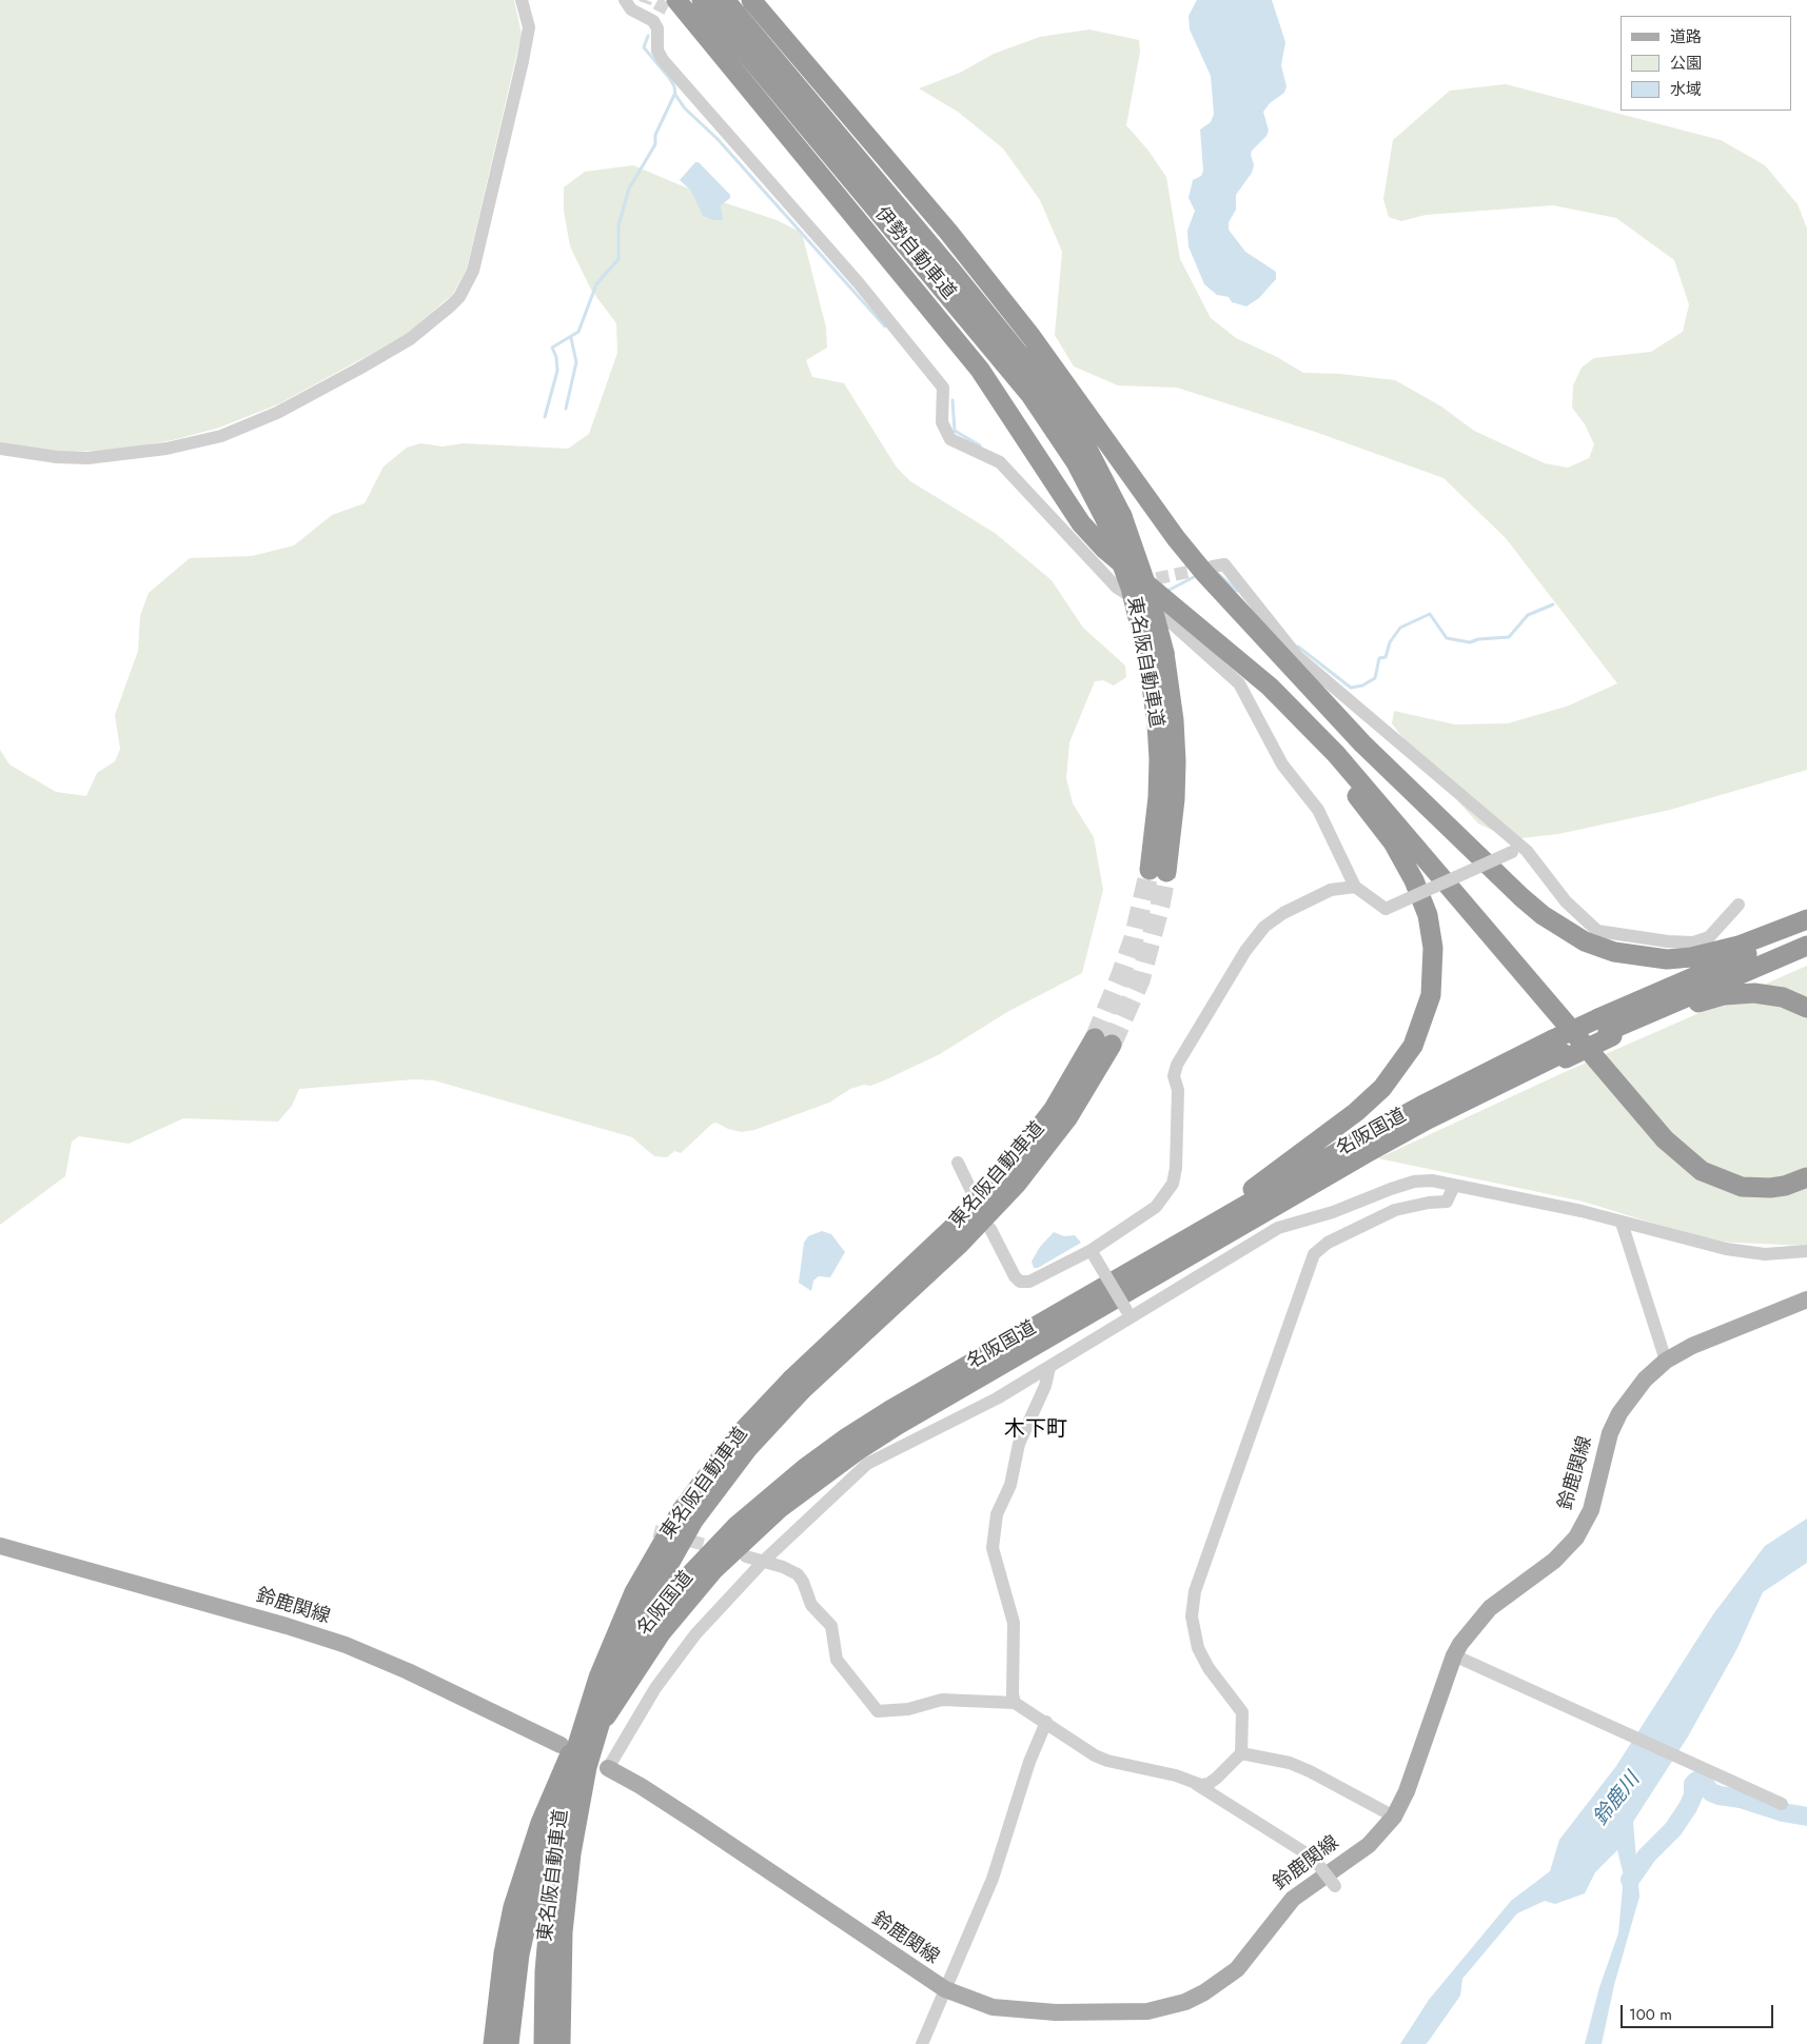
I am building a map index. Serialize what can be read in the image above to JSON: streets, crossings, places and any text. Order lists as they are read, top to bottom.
{
  "streets": {
    "highway": ["伊勢自動車道", "東名阪自動車道", "名阪国道"],
    "main road": ["鈴鹿関線"]
  },
  "crossings": [
    ["伊勢自動車道", "東名阪自動車道"]
  ],
  "districts": ["木下町"],
  "water": ["鈴鹿川"],
  "legend": ["道路", "公園", "水域"],
  "scale_bar": "100 m"
}
